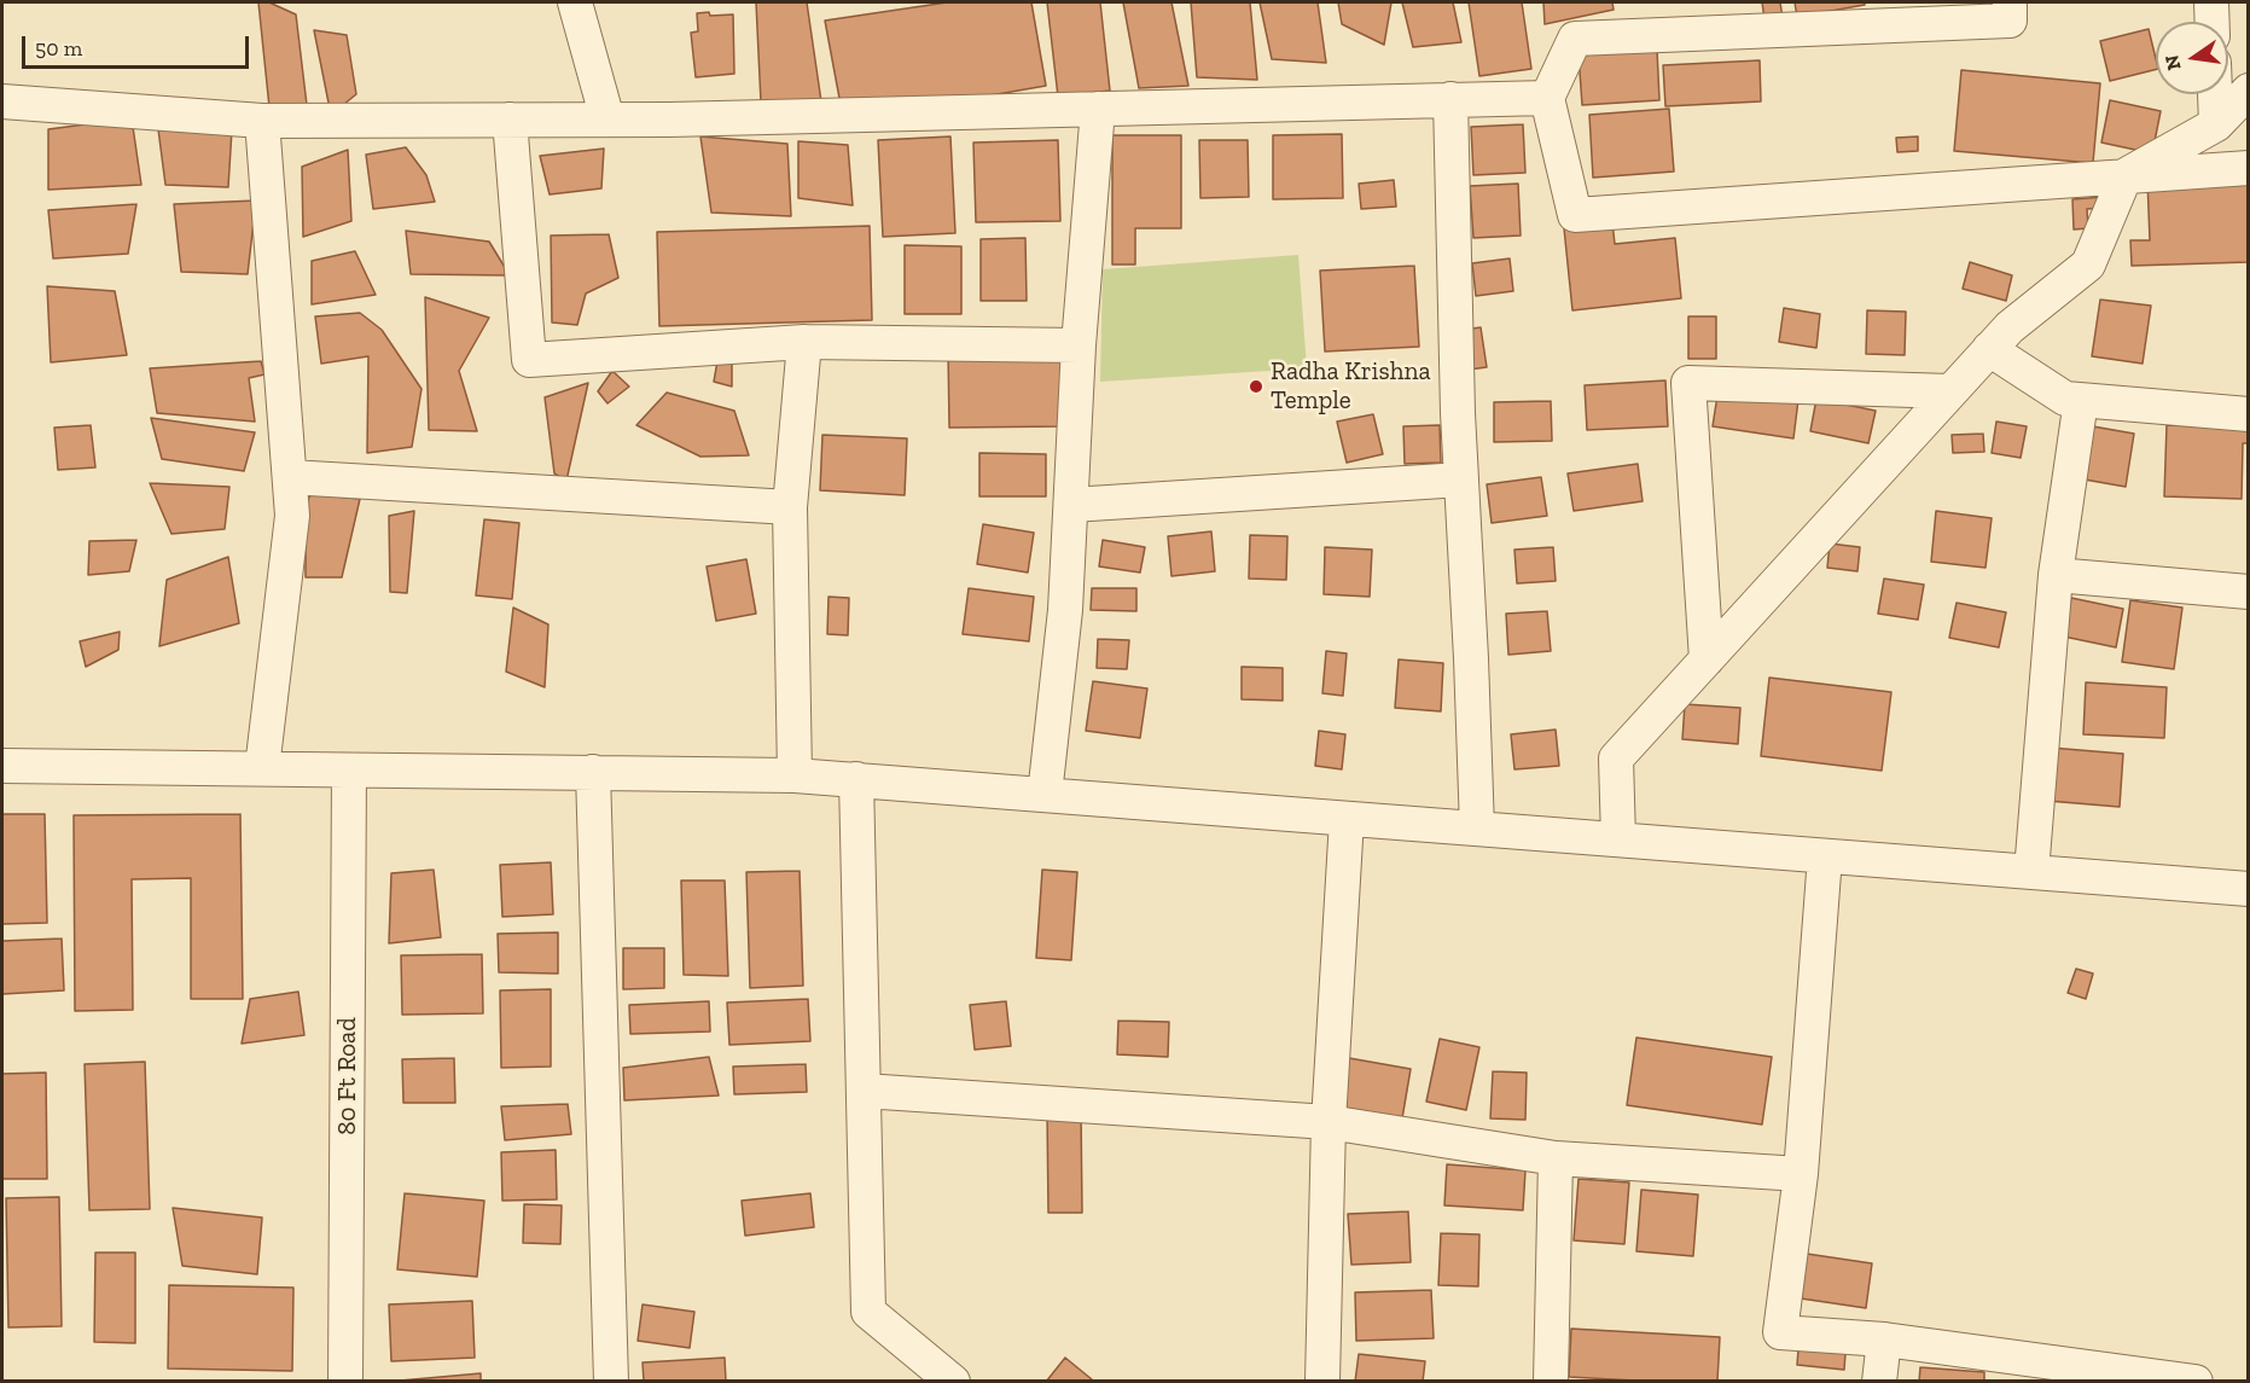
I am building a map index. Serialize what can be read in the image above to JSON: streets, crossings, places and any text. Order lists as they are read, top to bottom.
{
  "streets": {
    "street": ["80 Ft Road"]
  },
  "places": ["Radha Krishna Temple"],
  "scale_bar": "50 m",
  "north": "left"
}
